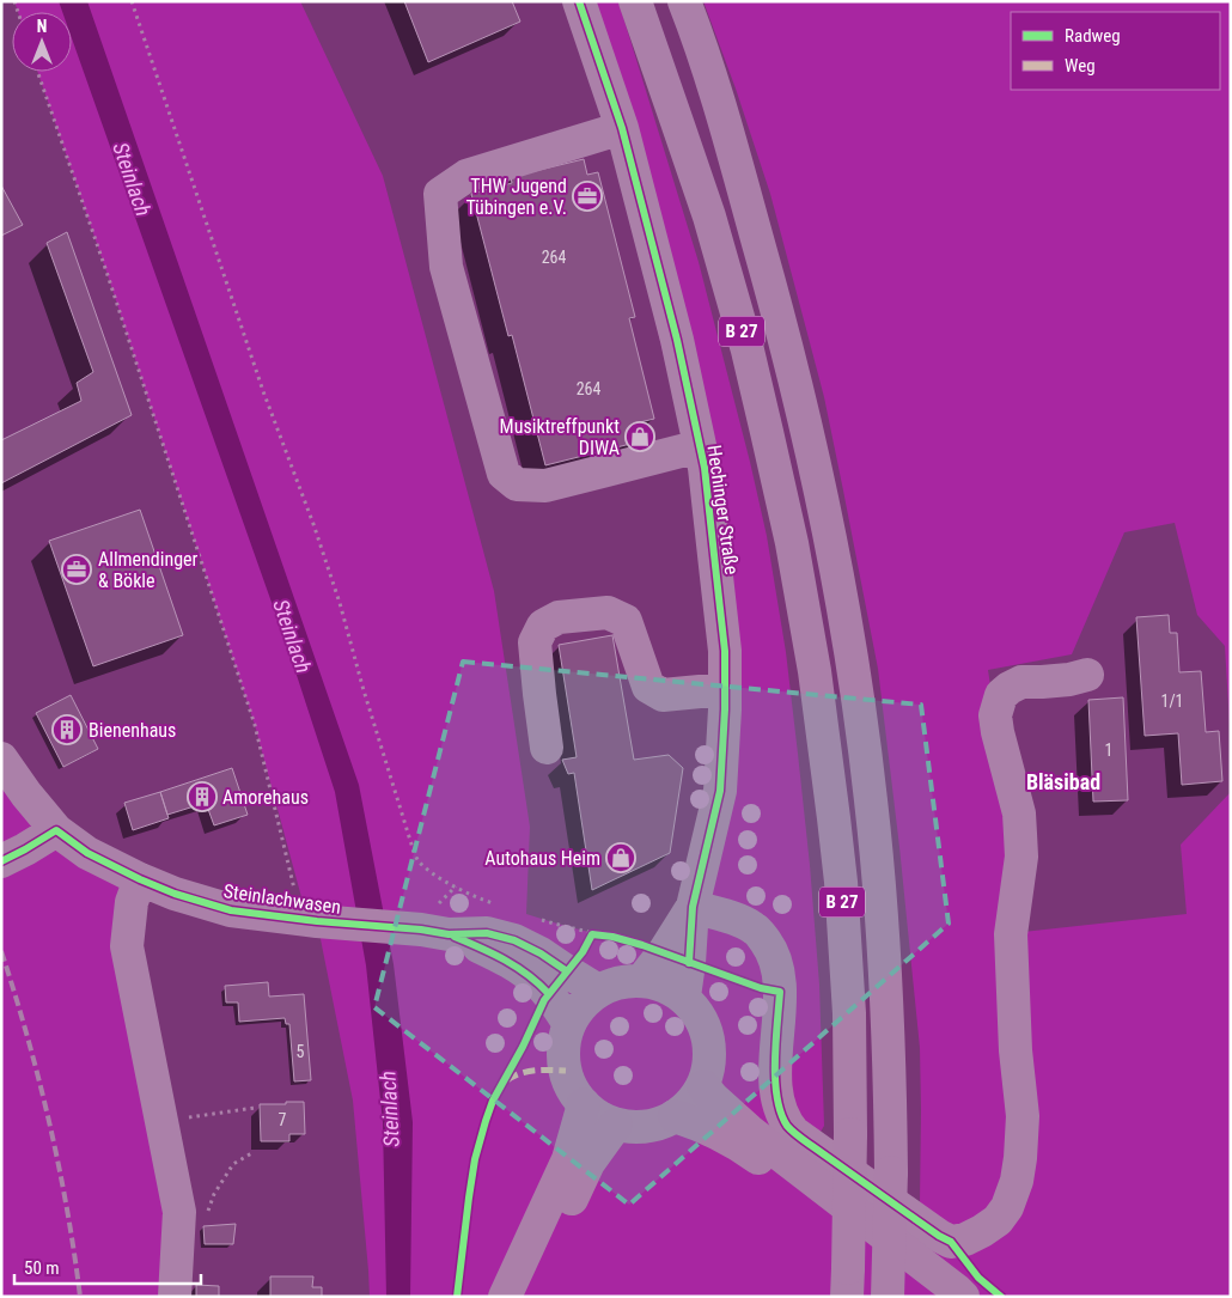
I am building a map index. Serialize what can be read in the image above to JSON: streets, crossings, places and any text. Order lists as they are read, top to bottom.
{
  "streets": {
    "highway": ["B 27"],
    "street": ["Hechinger Straße", "Steinlachwasen"]
  },
  "crossings": [
    ["Hechinger Straße", "Steinlachwasen"]
  ],
  "districts": ["Bläsibad"],
  "water": ["Steinlach"],
  "places": {
    "office": ["THW Jugend Tübingen e.V.", "Allmendinger & Bökle"],
    "shop": ["Musiktreffpunkt DIWA", "Autohaus Heim"],
    "building": ["Bienenhaus", "Amorehaus"]
  },
  "house_numbers": [
    "264",
    "264",
    "1/1",
    "1",
    "5",
    "7"
  ],
  "legend": ["Radweg", "Weg"],
  "scale_bar": "50 m",
  "north": "top"
}
